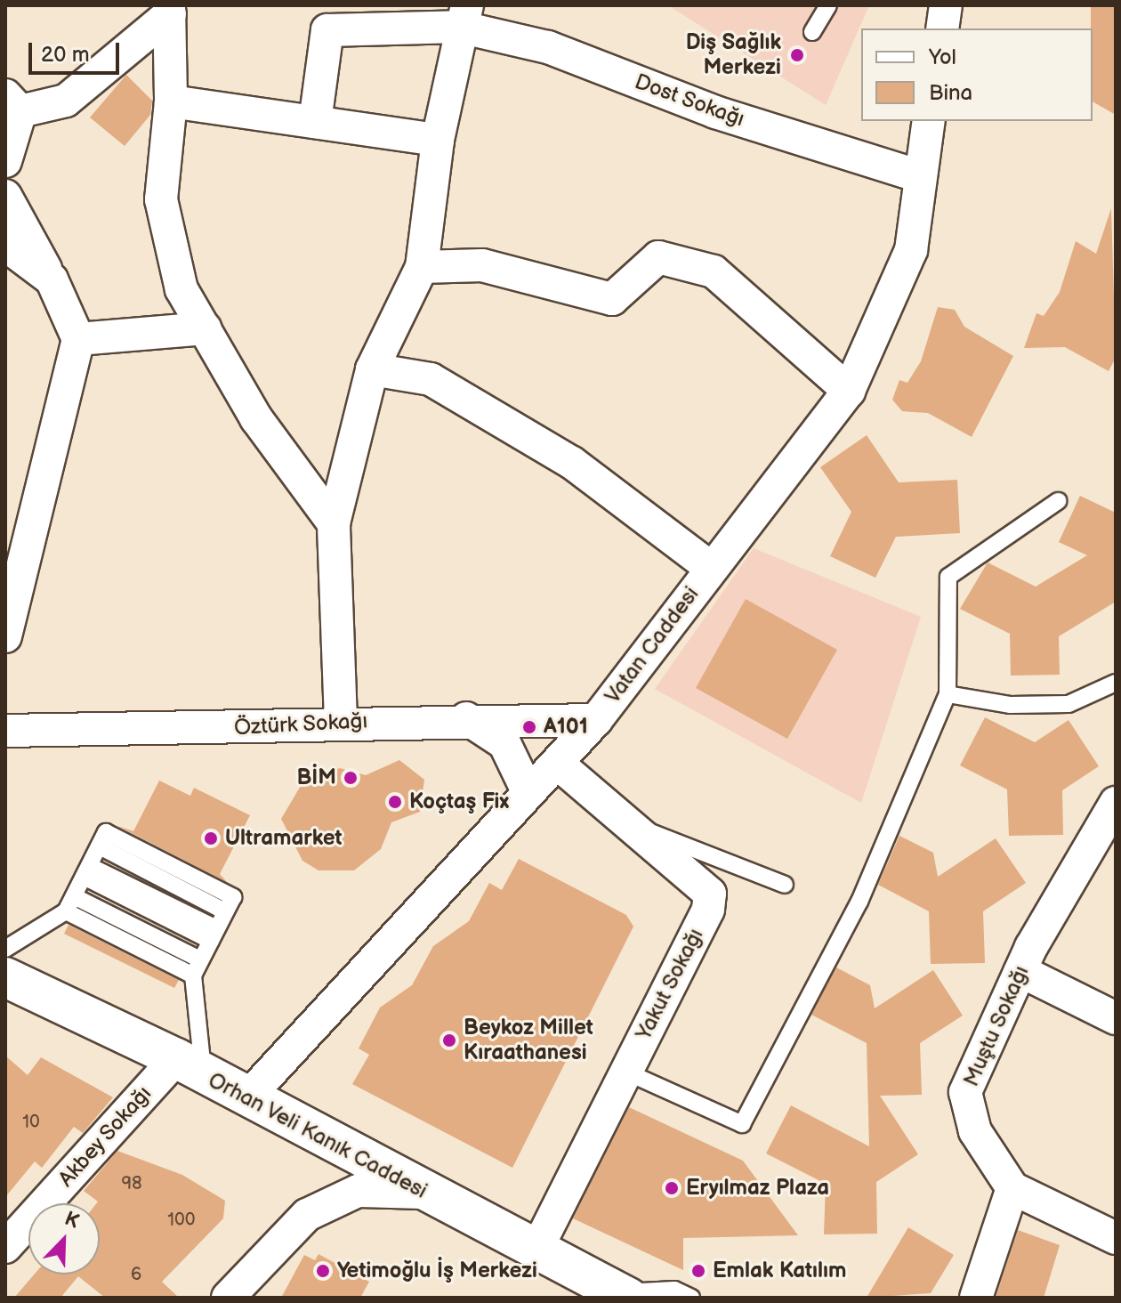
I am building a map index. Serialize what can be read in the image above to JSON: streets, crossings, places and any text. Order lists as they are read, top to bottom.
{
  "streets": {
    "main road": ["Orhan Veli Kanık Caddesi"],
    "street": [
      "Dost Sokağı",
      "Vatan Caddesi",
      "Öztürk Sokağı",
      "Yakut Sokağı",
      "Muştu Sokağı",
      "Akbey Sokağı"
    ]
  },
  "crossings": [
    ["Dost Sokağı", "Vatan Caddesi"],
    ["Vatan Caddesi", "Öztürk Sokağı"],
    ["Vatan Caddesi", "Yakut Sokağı"],
    ["Vatan Caddesi", "Orhan Veli Kanık Caddesi"],
    ["Yakut Sokağı", "Orhan Veli Kanık Caddesi"],
    ["Orhan Veli Kanık Caddesi", "Akbey Sokağı"]
  ],
  "places": [
    "Diş Sağlık Merkezi",
    "A101",
    "BİM",
    "Koçtaş Fix",
    "Ultramarket",
    "Beykoz Millet Kıraathanesi",
    "Eryılmaz Plaza",
    "Yetimoğlu İş Merkezi",
    "Emlak Katılım"
  ],
  "house_numbers": [
    "10",
    "98",
    "100",
    "6"
  ],
  "legend": ["Yol", "Bina"],
  "scale_bar": "20 m",
  "north": "top right"
}
